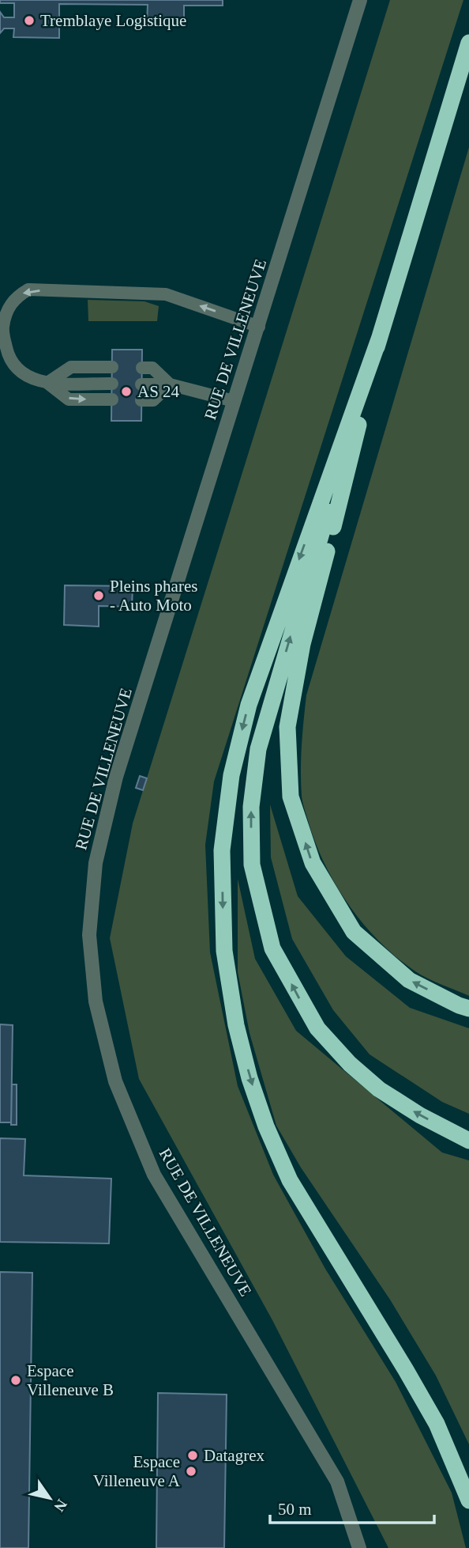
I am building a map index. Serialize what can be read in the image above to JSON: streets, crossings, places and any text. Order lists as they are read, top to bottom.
{
  "streets": {
    "street": ["RUE DE VILLENEUVE"]
  },
  "places": [
    "Tremblaye Logistique",
    "AS 24",
    "Pleins phares - Auto Moto",
    "Espace Villeneuve B",
    "Datagrex",
    "Espace Villeneuve A"
  ],
  "scale_bar": "50 m",
  "north": "bottom right"
}
